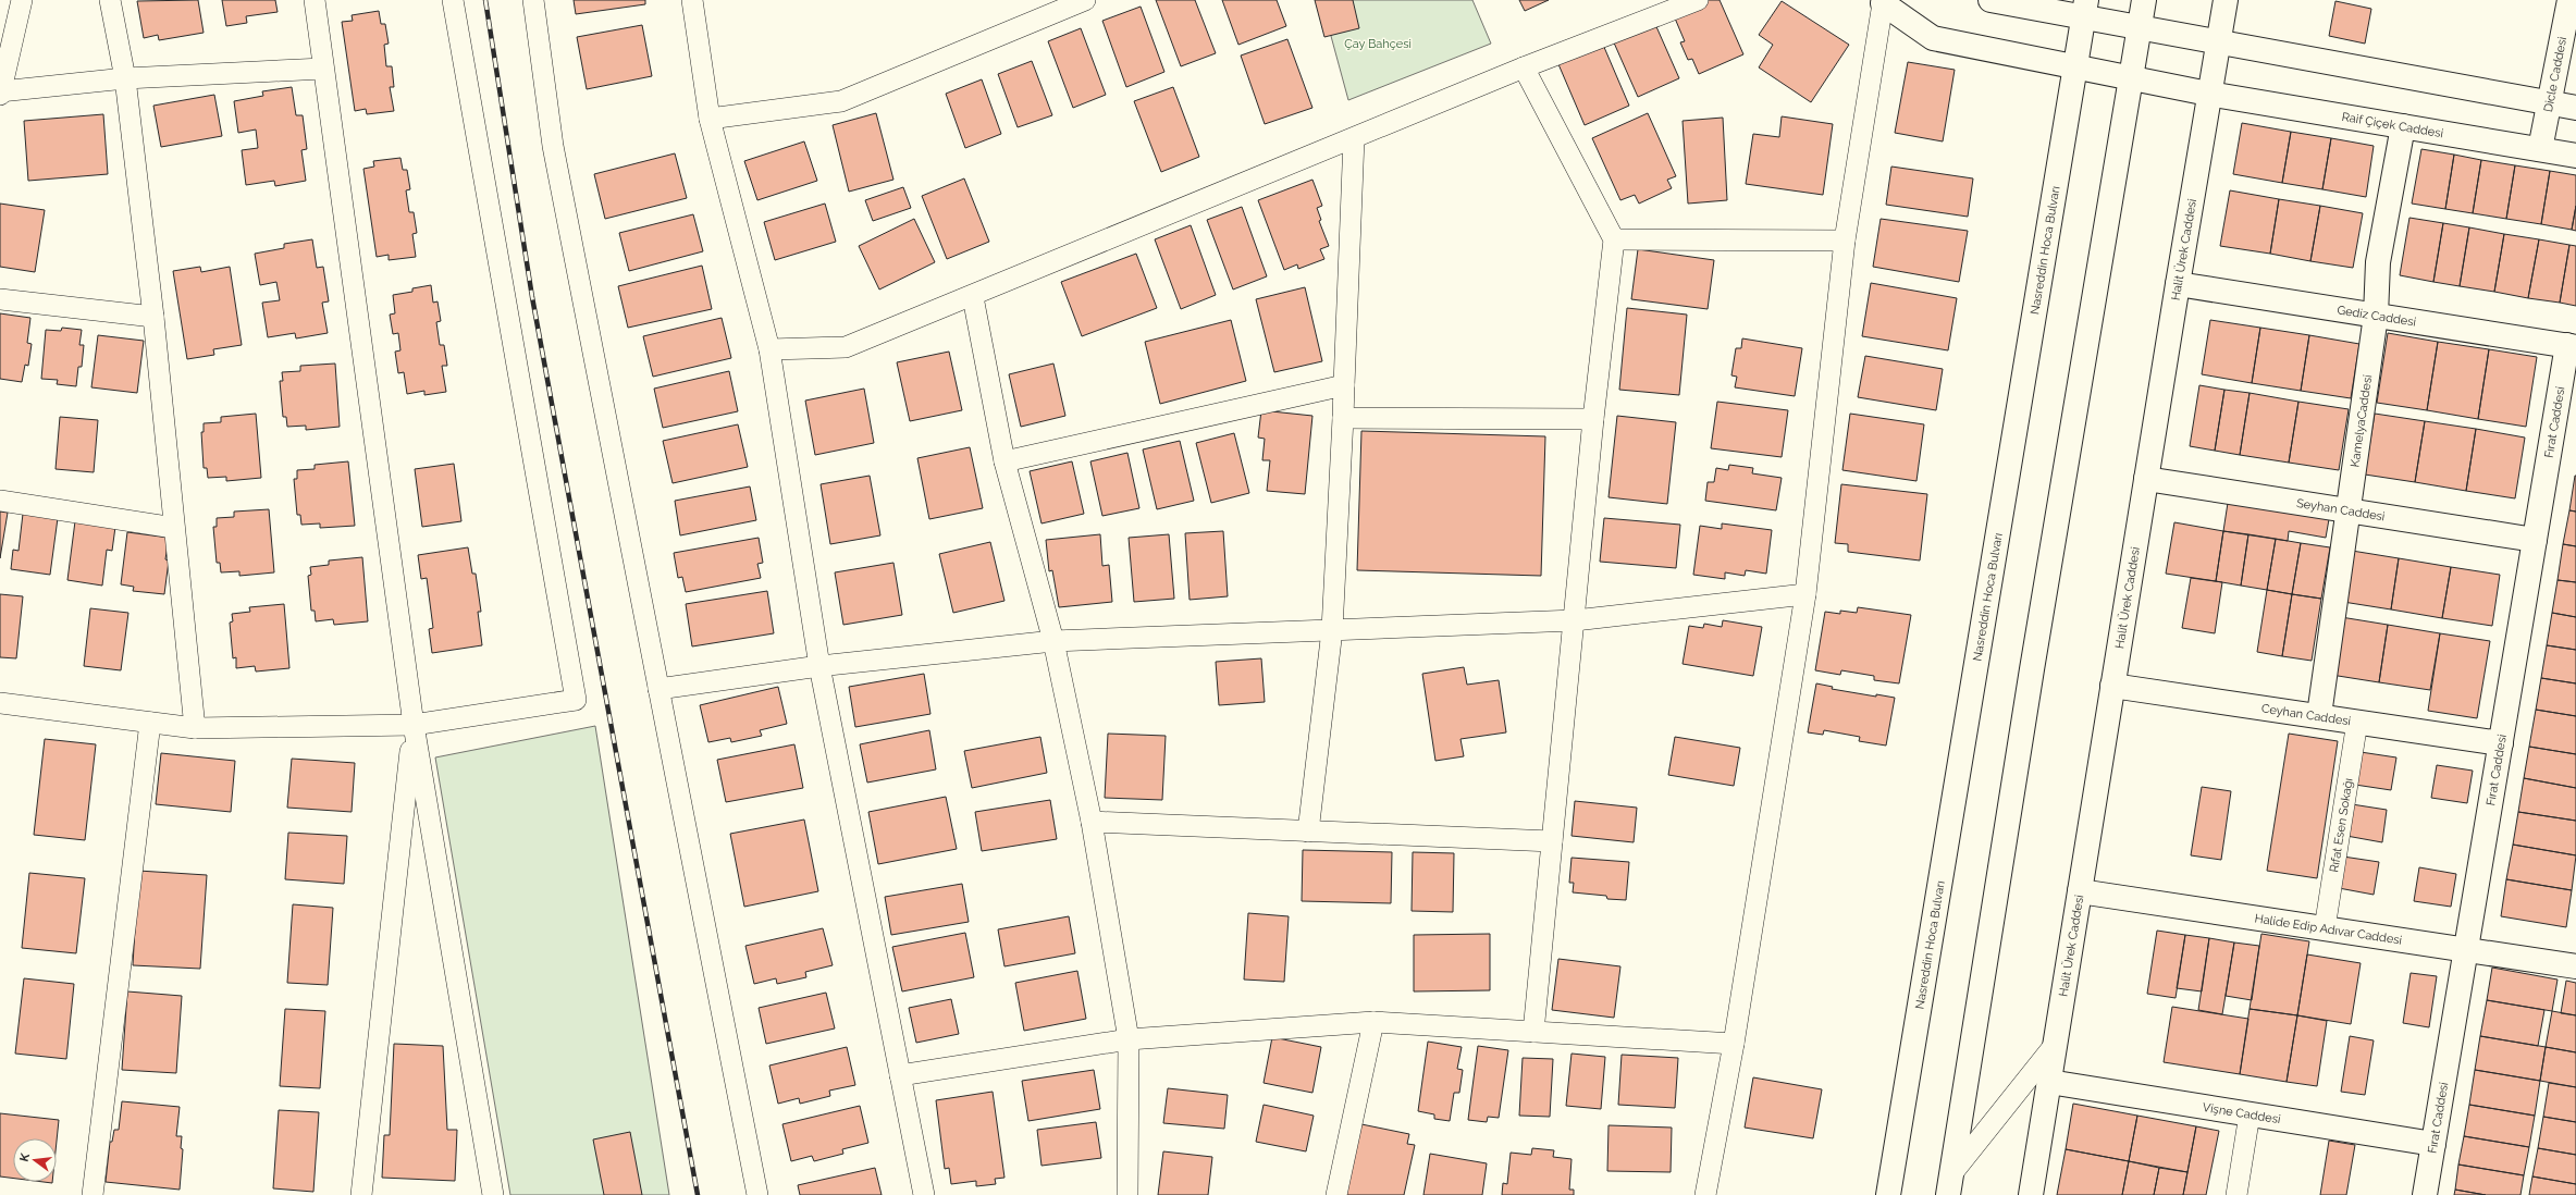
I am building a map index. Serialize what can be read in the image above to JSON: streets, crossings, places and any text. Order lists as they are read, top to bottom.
{
  "streets": {
    "main road": [
      "Dicle Caddesi",
      "Raif Çiçek Caddesi",
      "Nasreddin Hoca Bulvarı",
      "Halit Ürek Caddesi",
      "Gediz Caddesi",
      "KamelyaCaddesi",
      "Fırat Caddesi",
      "Seyhan Caddesi",
      "Ceyhan Caddesi",
      "Halide Edip Adıvar Caddesi",
      "Vişne Caddesi"
    ],
    "street": ["Rıfat Esen Sokağı"]
  },
  "crossings": [
    ["Dicle Caddesi", "Raif Çiçek Caddesi"],
    ["Raif Çiçek Caddesi", "Nasreddin Hoca Bulvarı"],
    ["Raif Çiçek Caddesi", "Halit Ürek Caddesi"],
    ["Raif Çiçek Caddesi", "KamelyaCaddesi"],
    ["Halit Ürek Caddesi", "Gediz Caddesi"],
    ["Halit Ürek Caddesi", "Seyhan Caddesi"],
    ["Halit Ürek Caddesi", "Ceyhan Caddesi"],
    ["Halit Ürek Caddesi", "Halide Edip Adıvar Caddesi"],
    ["Halit Ürek Caddesi", "Vişne Caddesi"],
    ["Gediz Caddesi", "KamelyaCaddesi"],
    ["Gediz Caddesi", "Fırat Caddesi"],
    ["KamelyaCaddesi", "Seyhan Caddesi"],
    ["KamelyaCaddesi", "Ceyhan Caddesi"],
    ["Fırat Caddesi", "Seyhan Caddesi"],
    ["Fırat Caddesi", "Ceyhan Caddesi"],
    ["Fırat Caddesi", "Halide Edip Adıvar Caddesi"],
    ["Fırat Caddesi", "Vişne Caddesi"],
    ["Ceyhan Caddesi", "Rıfat Esen Sokağı"],
    ["Rıfat Esen Sokağı", "Halide Edip Adıvar Caddesi"]
  ],
  "parks": ["Çay Bahçesi"],
  "north": "left"
}
